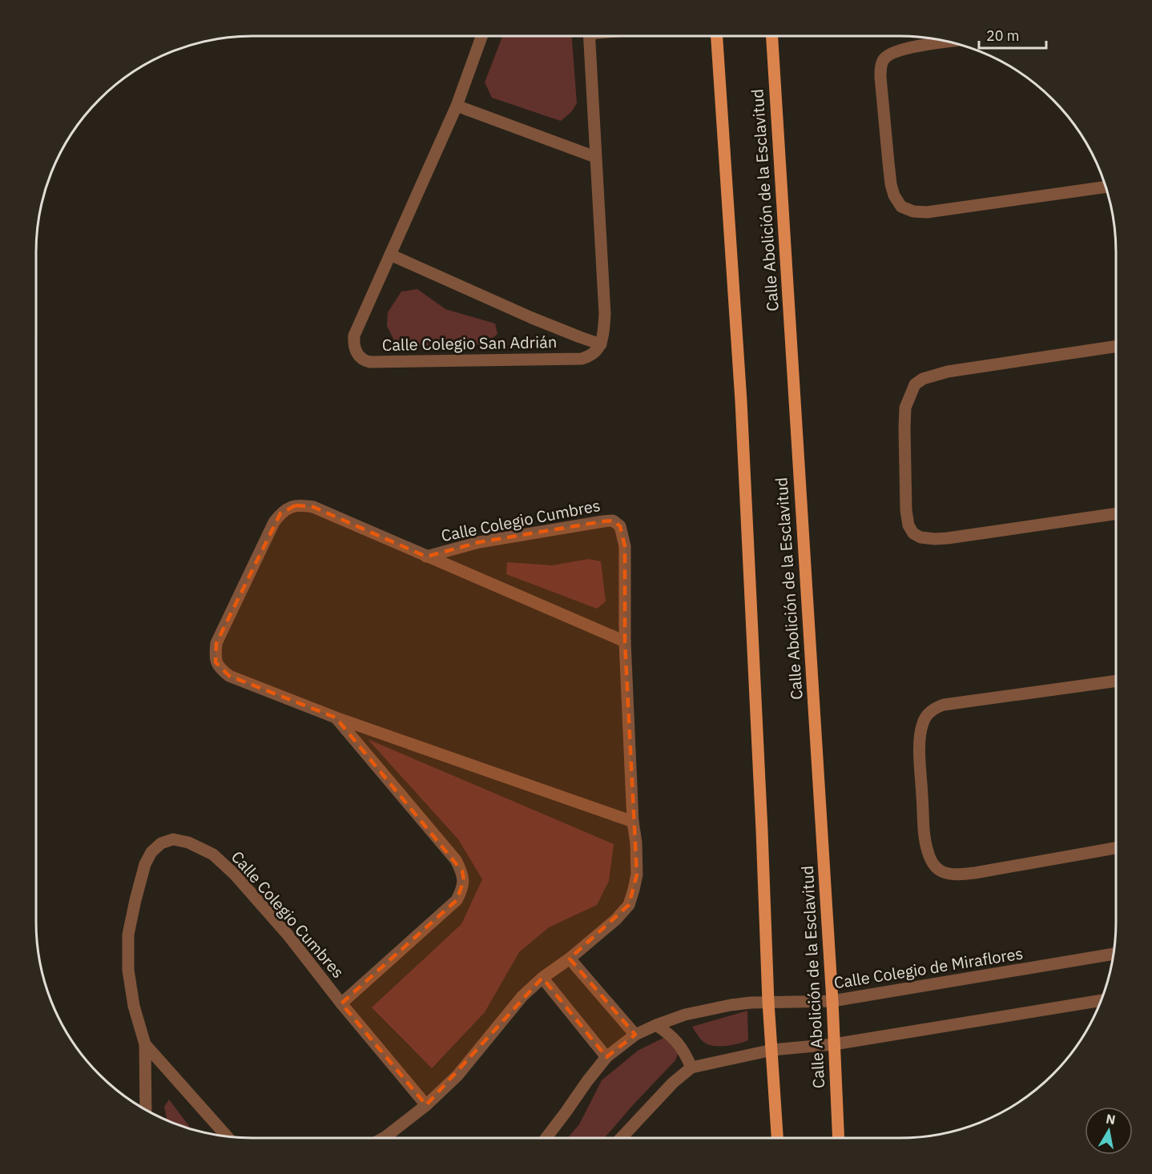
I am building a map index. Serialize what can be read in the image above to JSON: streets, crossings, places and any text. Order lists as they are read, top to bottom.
{
  "streets": {
    "main road": ["Calle Abolición de la Esclavitud"],
    "street": ["Calle Colegio San Adrián", "Calle Colegio Cumbres", "Calle Colegio de Miraflores"]
  },
  "crossings": [
    ["Calle Abolición de la Esclavitud", "Calle Colegio de Miraflores"]
  ],
  "scale_bar": "20 m",
  "north": "top"
}
